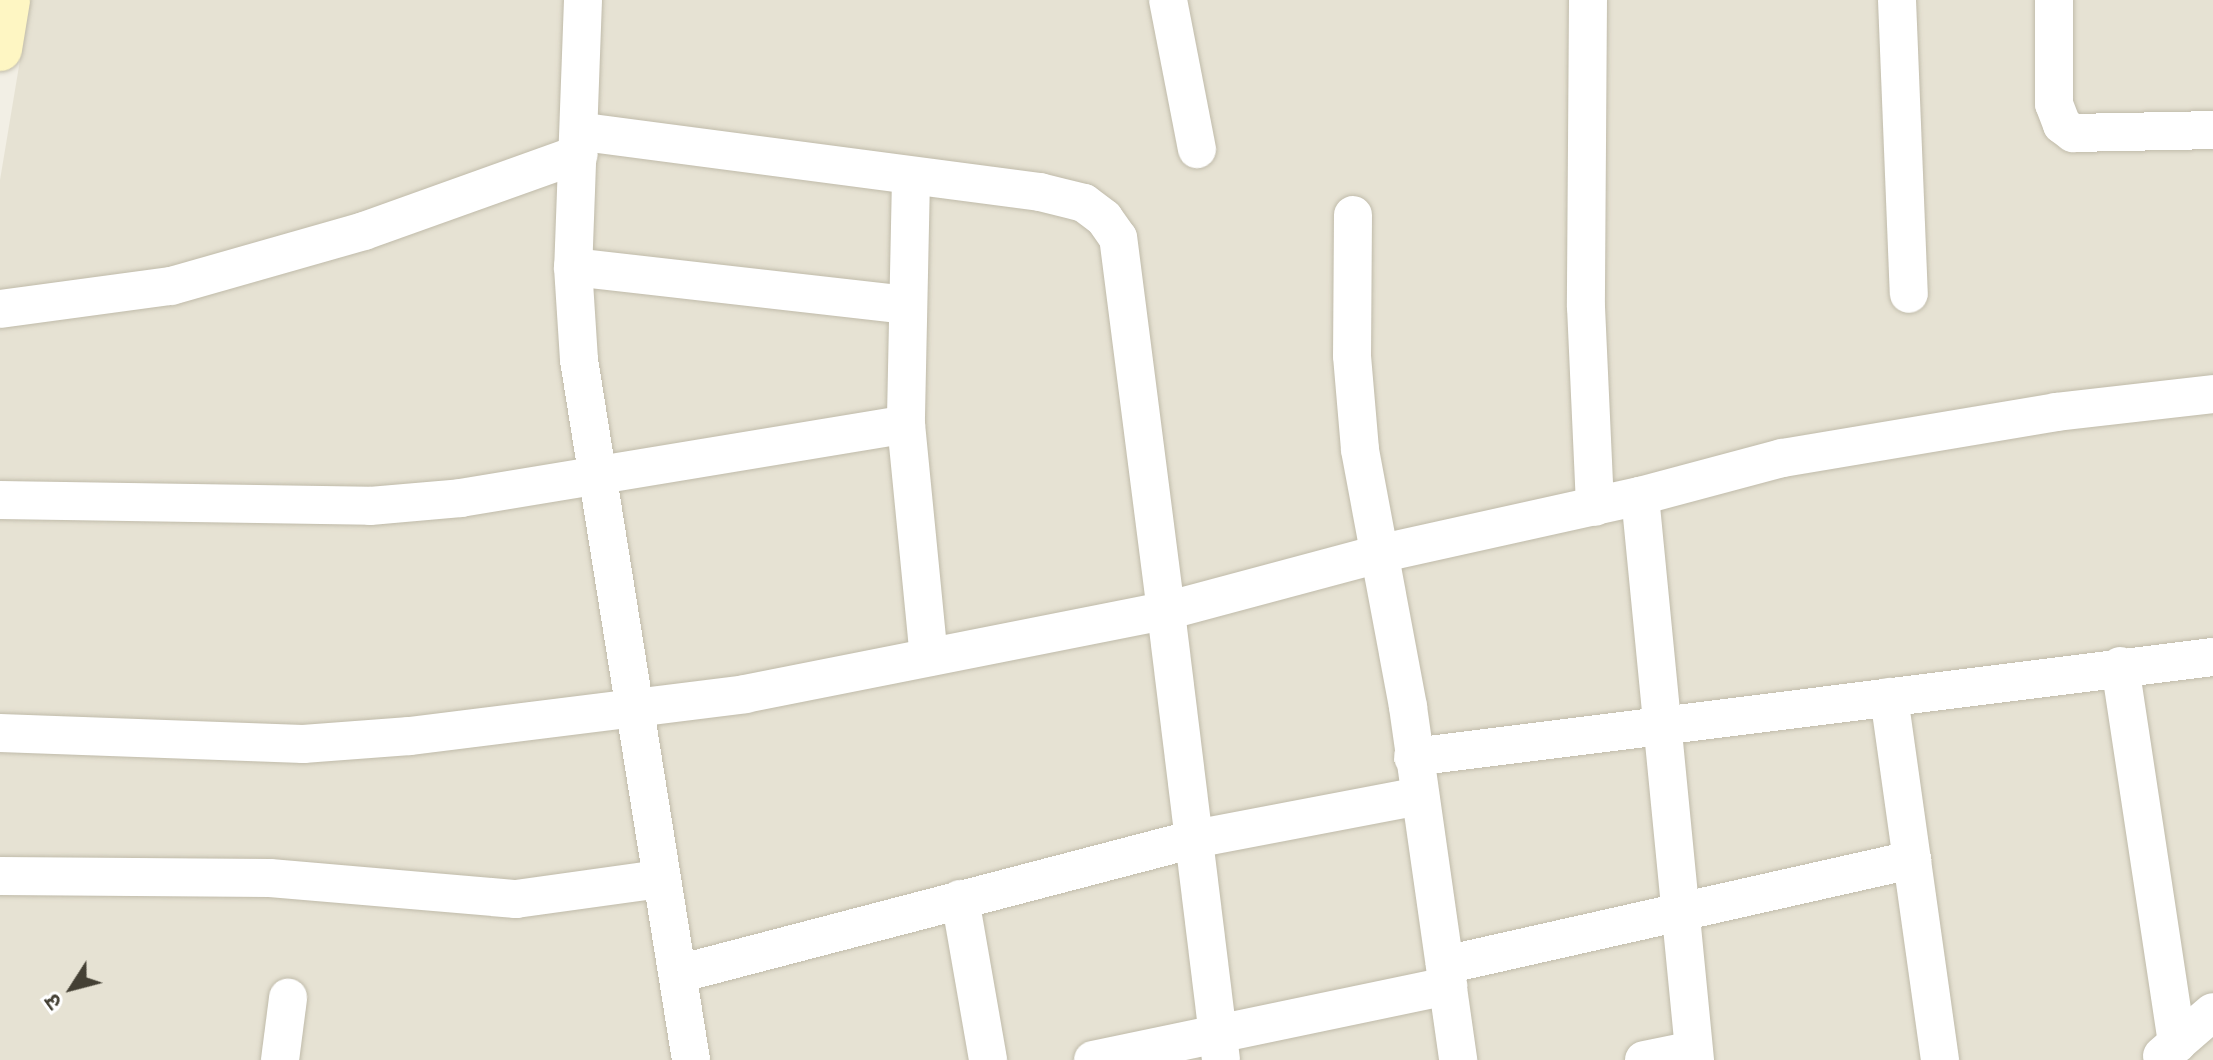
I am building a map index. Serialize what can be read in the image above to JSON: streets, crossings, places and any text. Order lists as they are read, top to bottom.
{
  "north": "bottom left"
}
